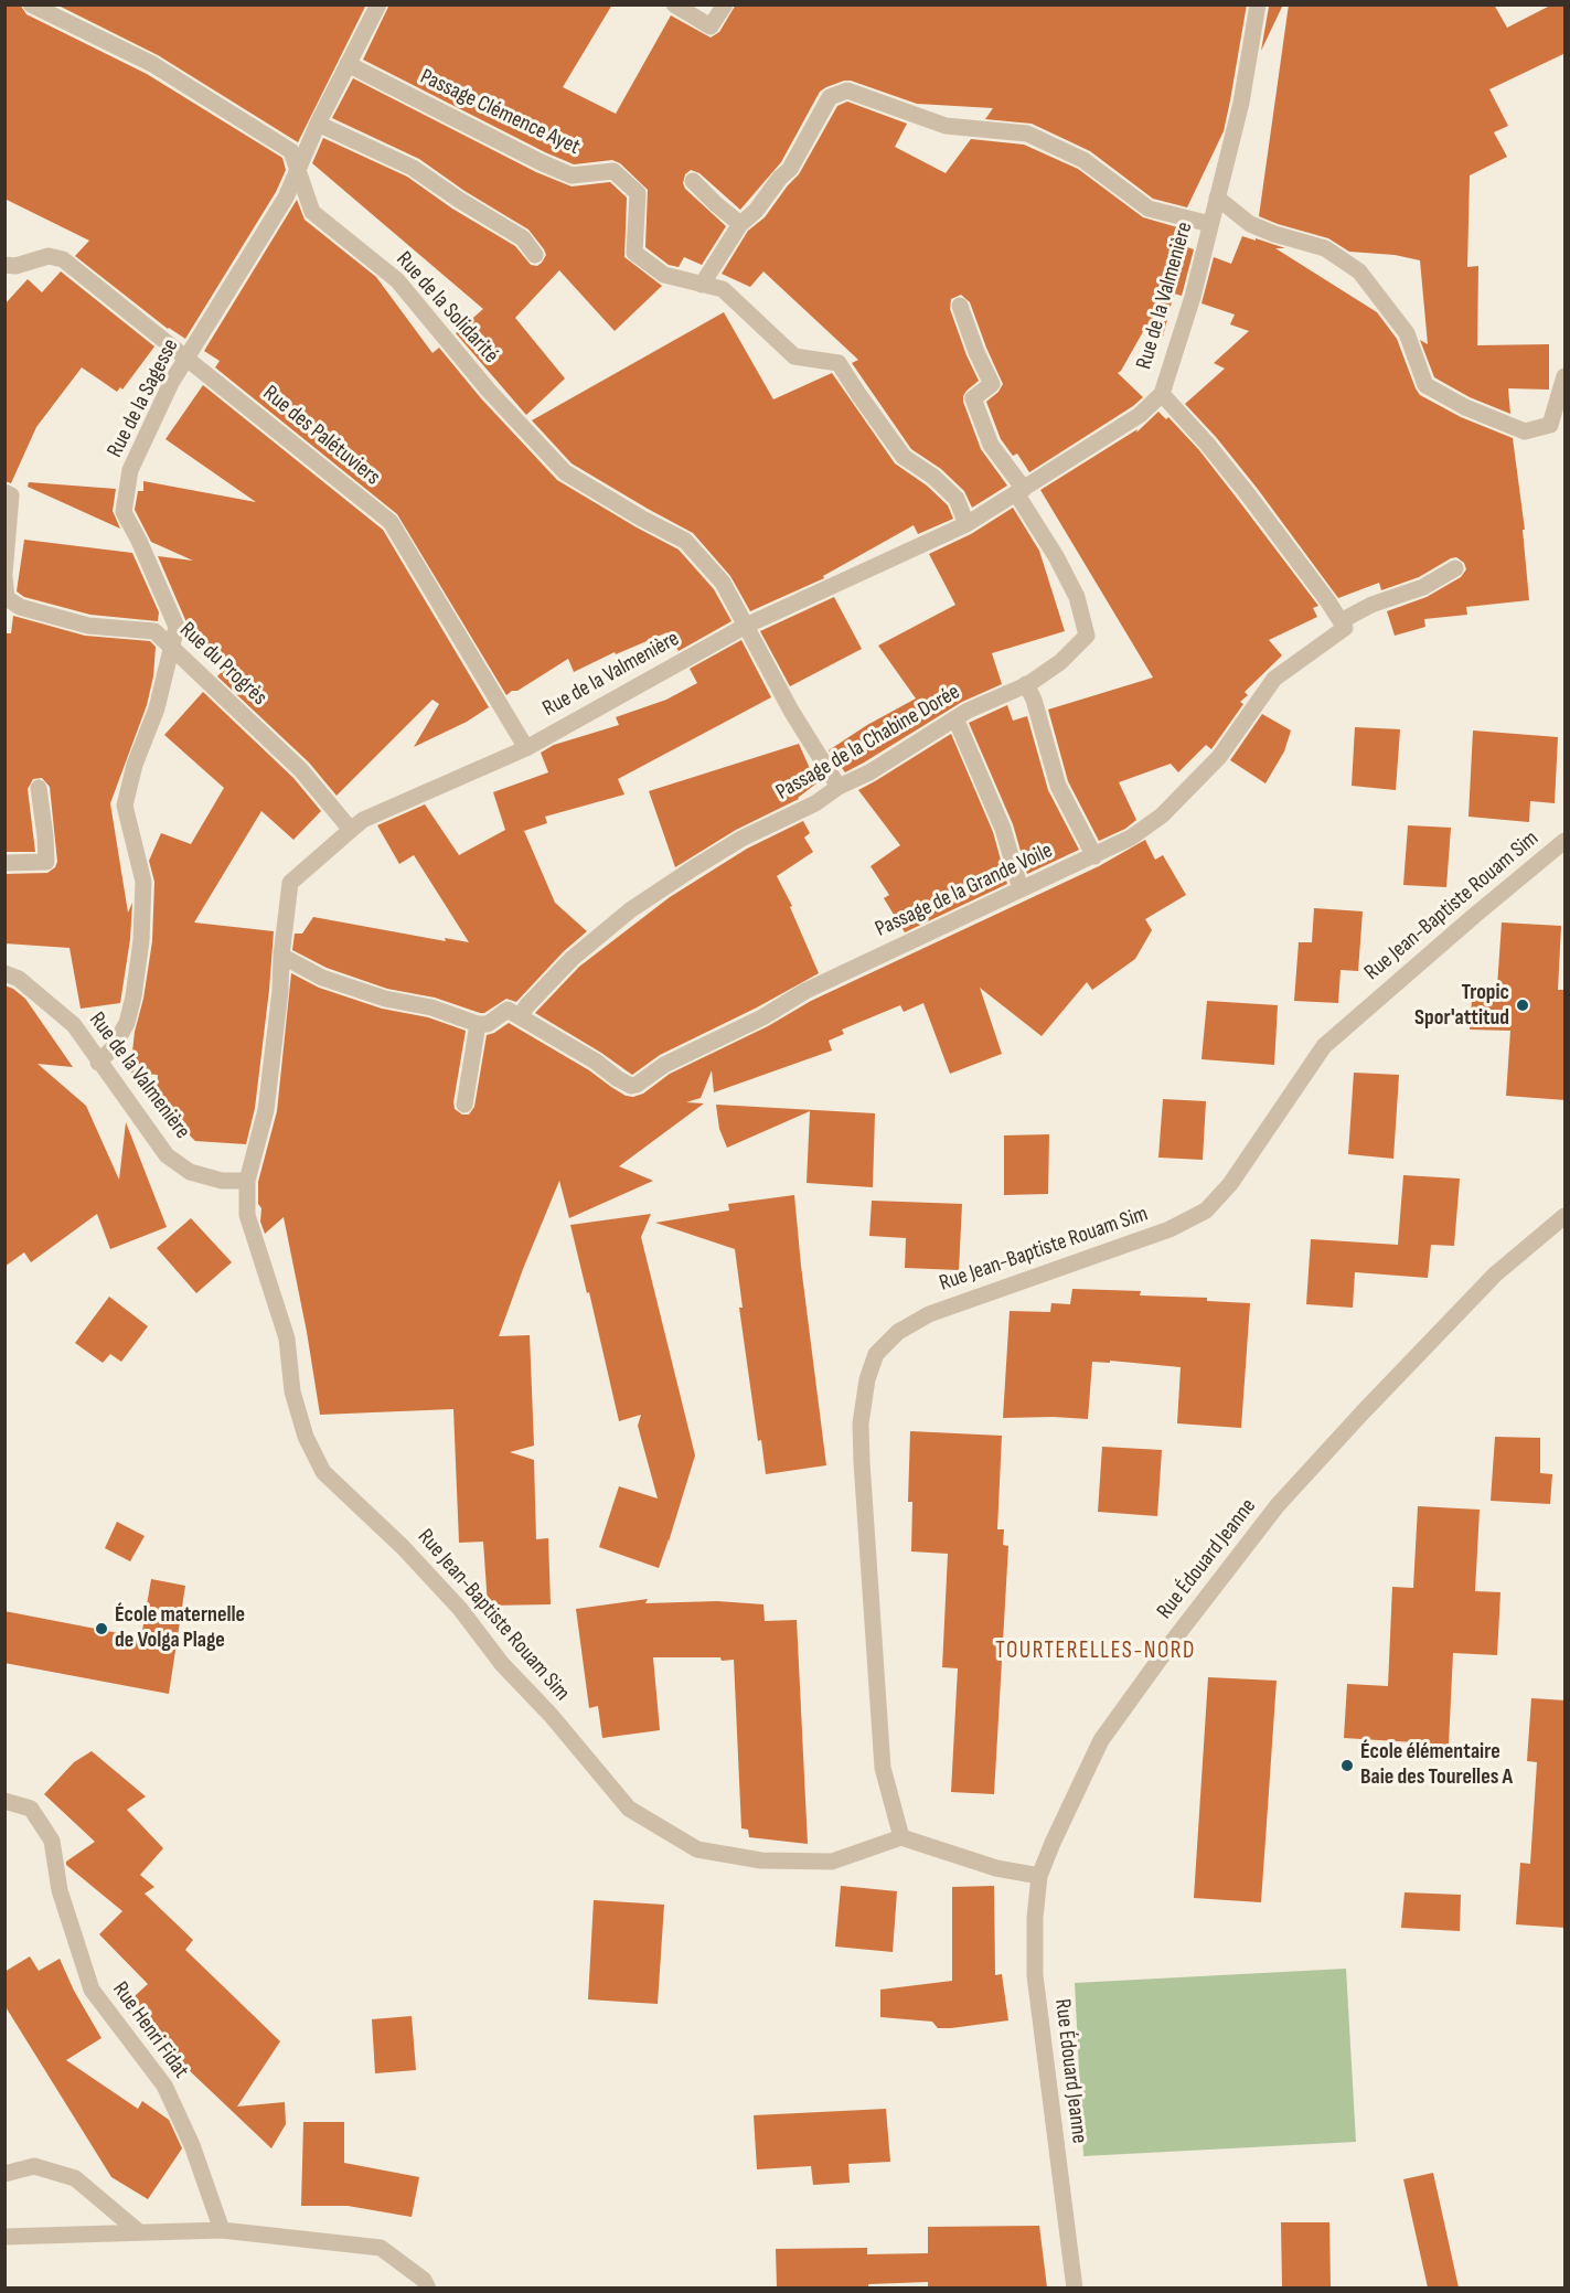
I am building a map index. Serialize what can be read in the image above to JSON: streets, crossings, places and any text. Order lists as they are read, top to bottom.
{
  "streets": {
    "street": [
      "Passage Clémence Ayet",
      "Rue de la Valmenière",
      "Rue de la Solidarité",
      "Rue de la Sagesse",
      "Rue des Palétuviers",
      "Rue du Progrès",
      "Passage de la Chabine Dorée",
      "Passage de la Grande Voile",
      "Rue Jean-Baptiste Rouam Sim",
      "Rue Édouard Jeanne",
      "Rue Henri Fidat"
    ]
  },
  "crossings": [
    ["Passage Clémence Ayet", "Rue de la Valmenière"],
    ["Passage Clémence Ayet", "Rue de la Sagesse"],
    ["Rue de la Valmenière", "Rue de la Solidarité"],
    ["Rue de la Valmenière", "Rue de la Sagesse"],
    ["Rue de la Valmenière", "Rue des Palétuviers"],
    ["Rue de la Valmenière", "Rue du Progrès"],
    ["Rue de la Valmenière", "Passage de la Chabine Dorée"],
    ["Rue de la Valmenière", "Rue Jean-Baptiste Rouam Sim"],
    ["Rue de la Solidarité", "Rue de la Sagesse"],
    ["Rue de la Solidarité", "Passage de la Chabine Dorée"],
    ["Rue de la Sagesse", "Rue des Palétuviers"],
    ["Rue de la Sagesse", "Rue du Progrès"],
    ["Passage de la Chabine Dorée", "Passage de la Grande Voile"]
  ],
  "districts": ["TOURTERELLES-NORD"],
  "places": ["Tropic Spor'attitud", "École maternelle de Volga Plage", "École élémentaire Baie des Tourelles A"]
}
